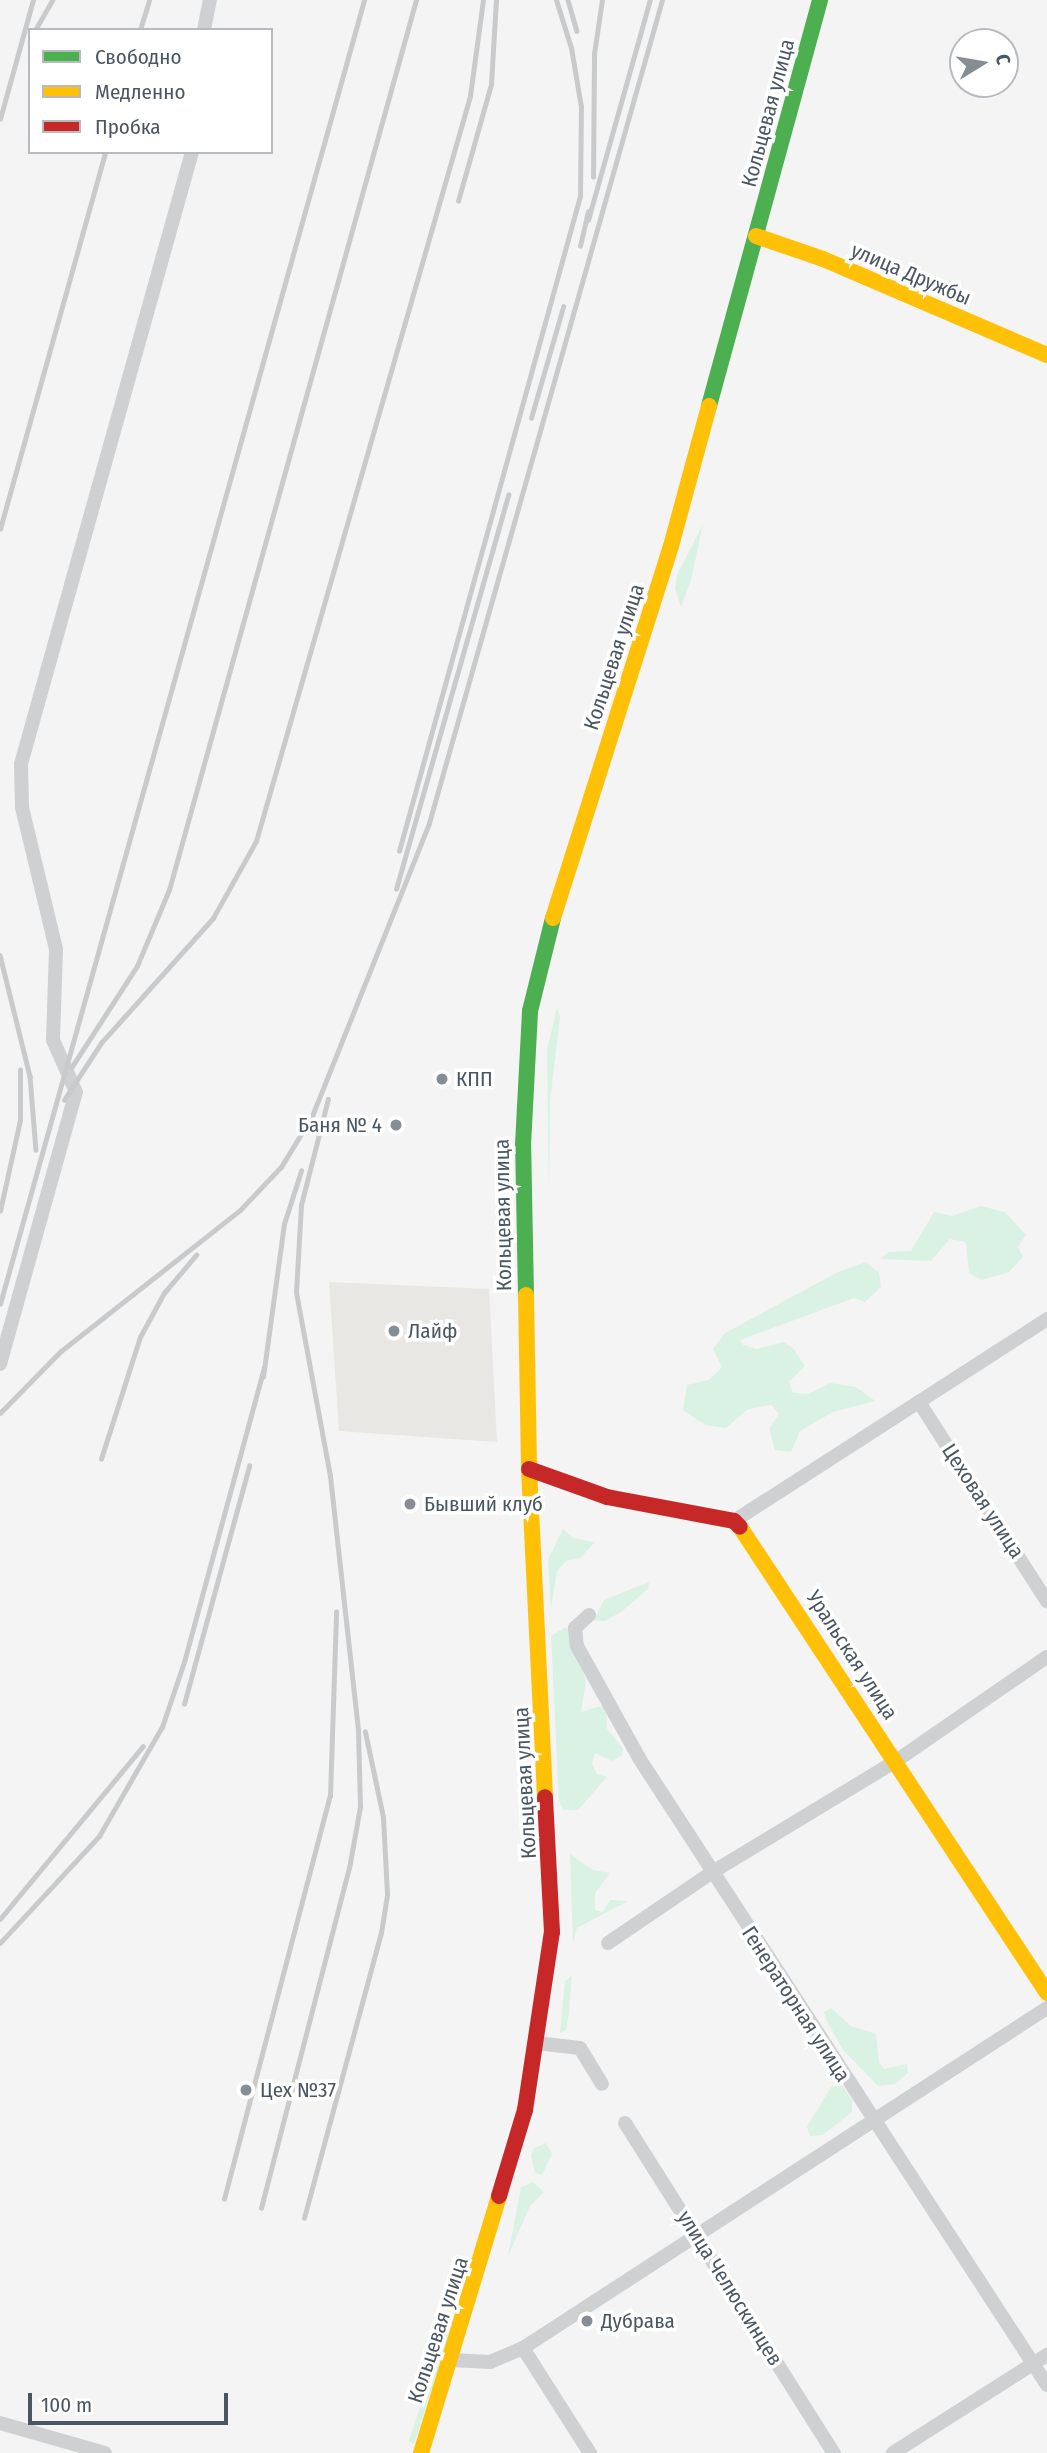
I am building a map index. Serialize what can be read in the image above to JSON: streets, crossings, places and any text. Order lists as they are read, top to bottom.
{
  "streets": {
    "street": [
      "Кольцевая улица",
      "улица Дружбы",
      "Цеховая улица",
      "Уральская улица",
      "Генераторная улица",
      "улица Челюскинцев"
    ]
  },
  "crossings": [
    ["Кольцевая улица", "улица Дружбы"]
  ],
  "places": [
    "КПП",
    "Баня № 4",
    "Лайф",
    "Бывший клуб",
    "Цех №37",
    "Дубрава"
  ],
  "legend": ["Свободно", "Медленно", "Пробка"],
  "scale_bar": "100 m",
  "north": "right"
}
